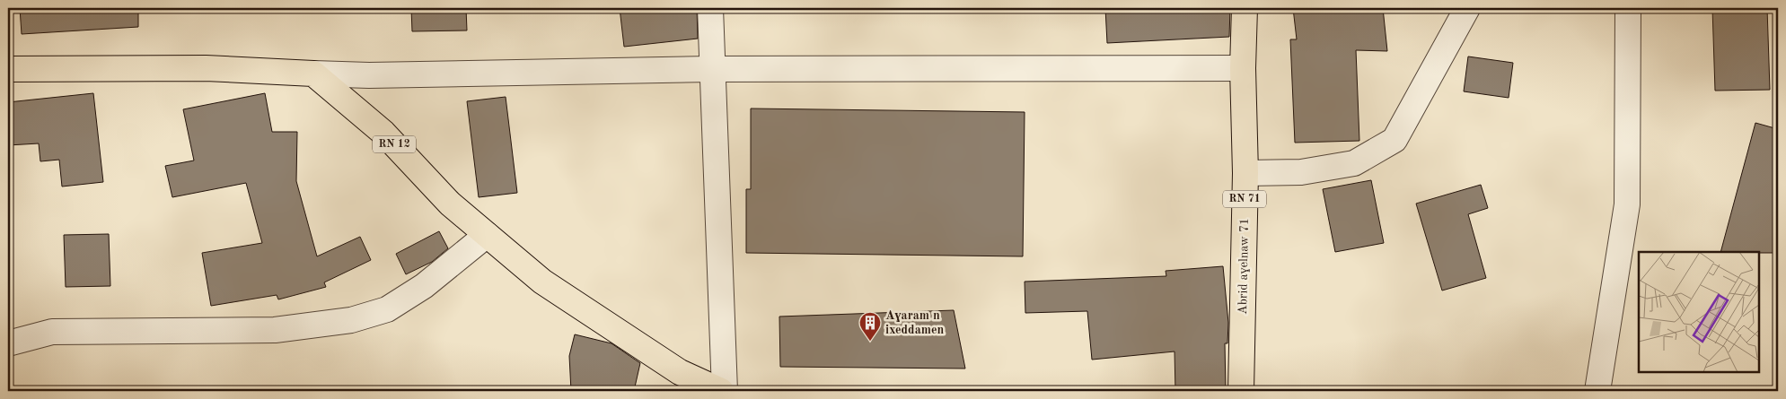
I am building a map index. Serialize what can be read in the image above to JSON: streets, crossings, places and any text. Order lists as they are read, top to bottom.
{
  "streets": {
    "main road": ["RN 12", "RN 71", "Abrid aɣelnaw 71"]
  },
  "places": {
    "building": ["Aɣaram n ixeddamen"]
  }
}
